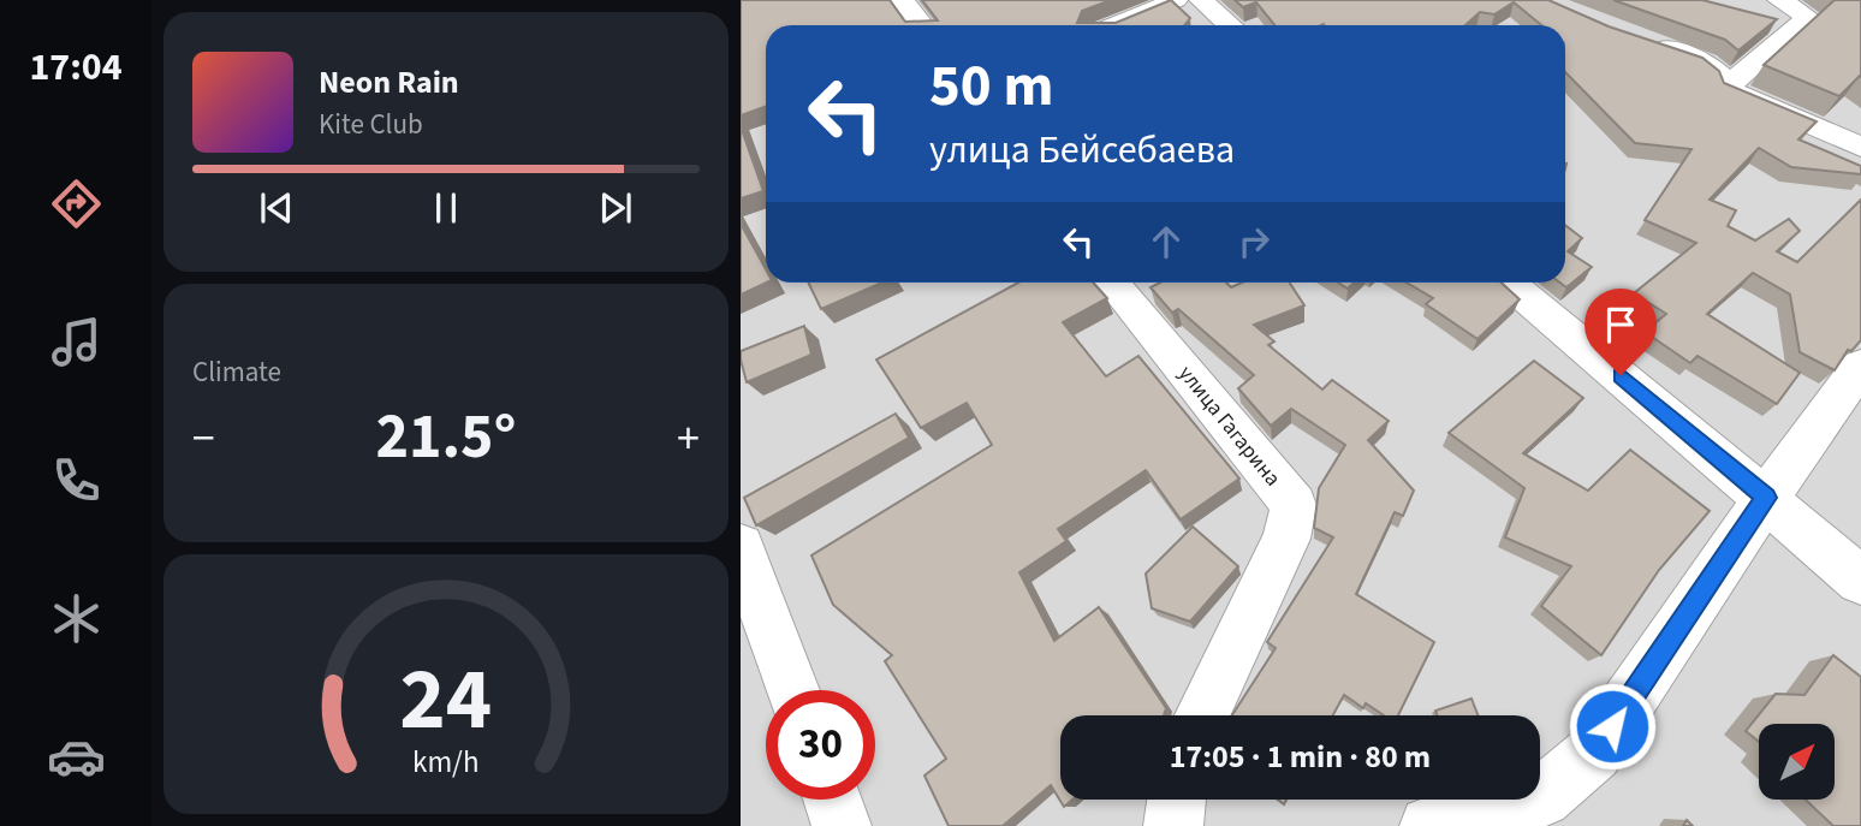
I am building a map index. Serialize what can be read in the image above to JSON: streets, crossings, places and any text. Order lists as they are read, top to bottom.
{
  "streets": {
    "street": ["улица Гагарина"]
  },
  "north": "top right",
  "page": {
    "tabs": "17:04",
    "turn": ["50 m", "улица Бейсебаева"],
    "song": ["Neon Rain", "Kite Club"],
    "tile": "Climate",
    "heat": ["−", "21.5°", "+"],
    "limit": "30",
    "trip": "17:05 · 1 min · 80 m",
    "gauge": ["24", "km/h"]
  }
}
